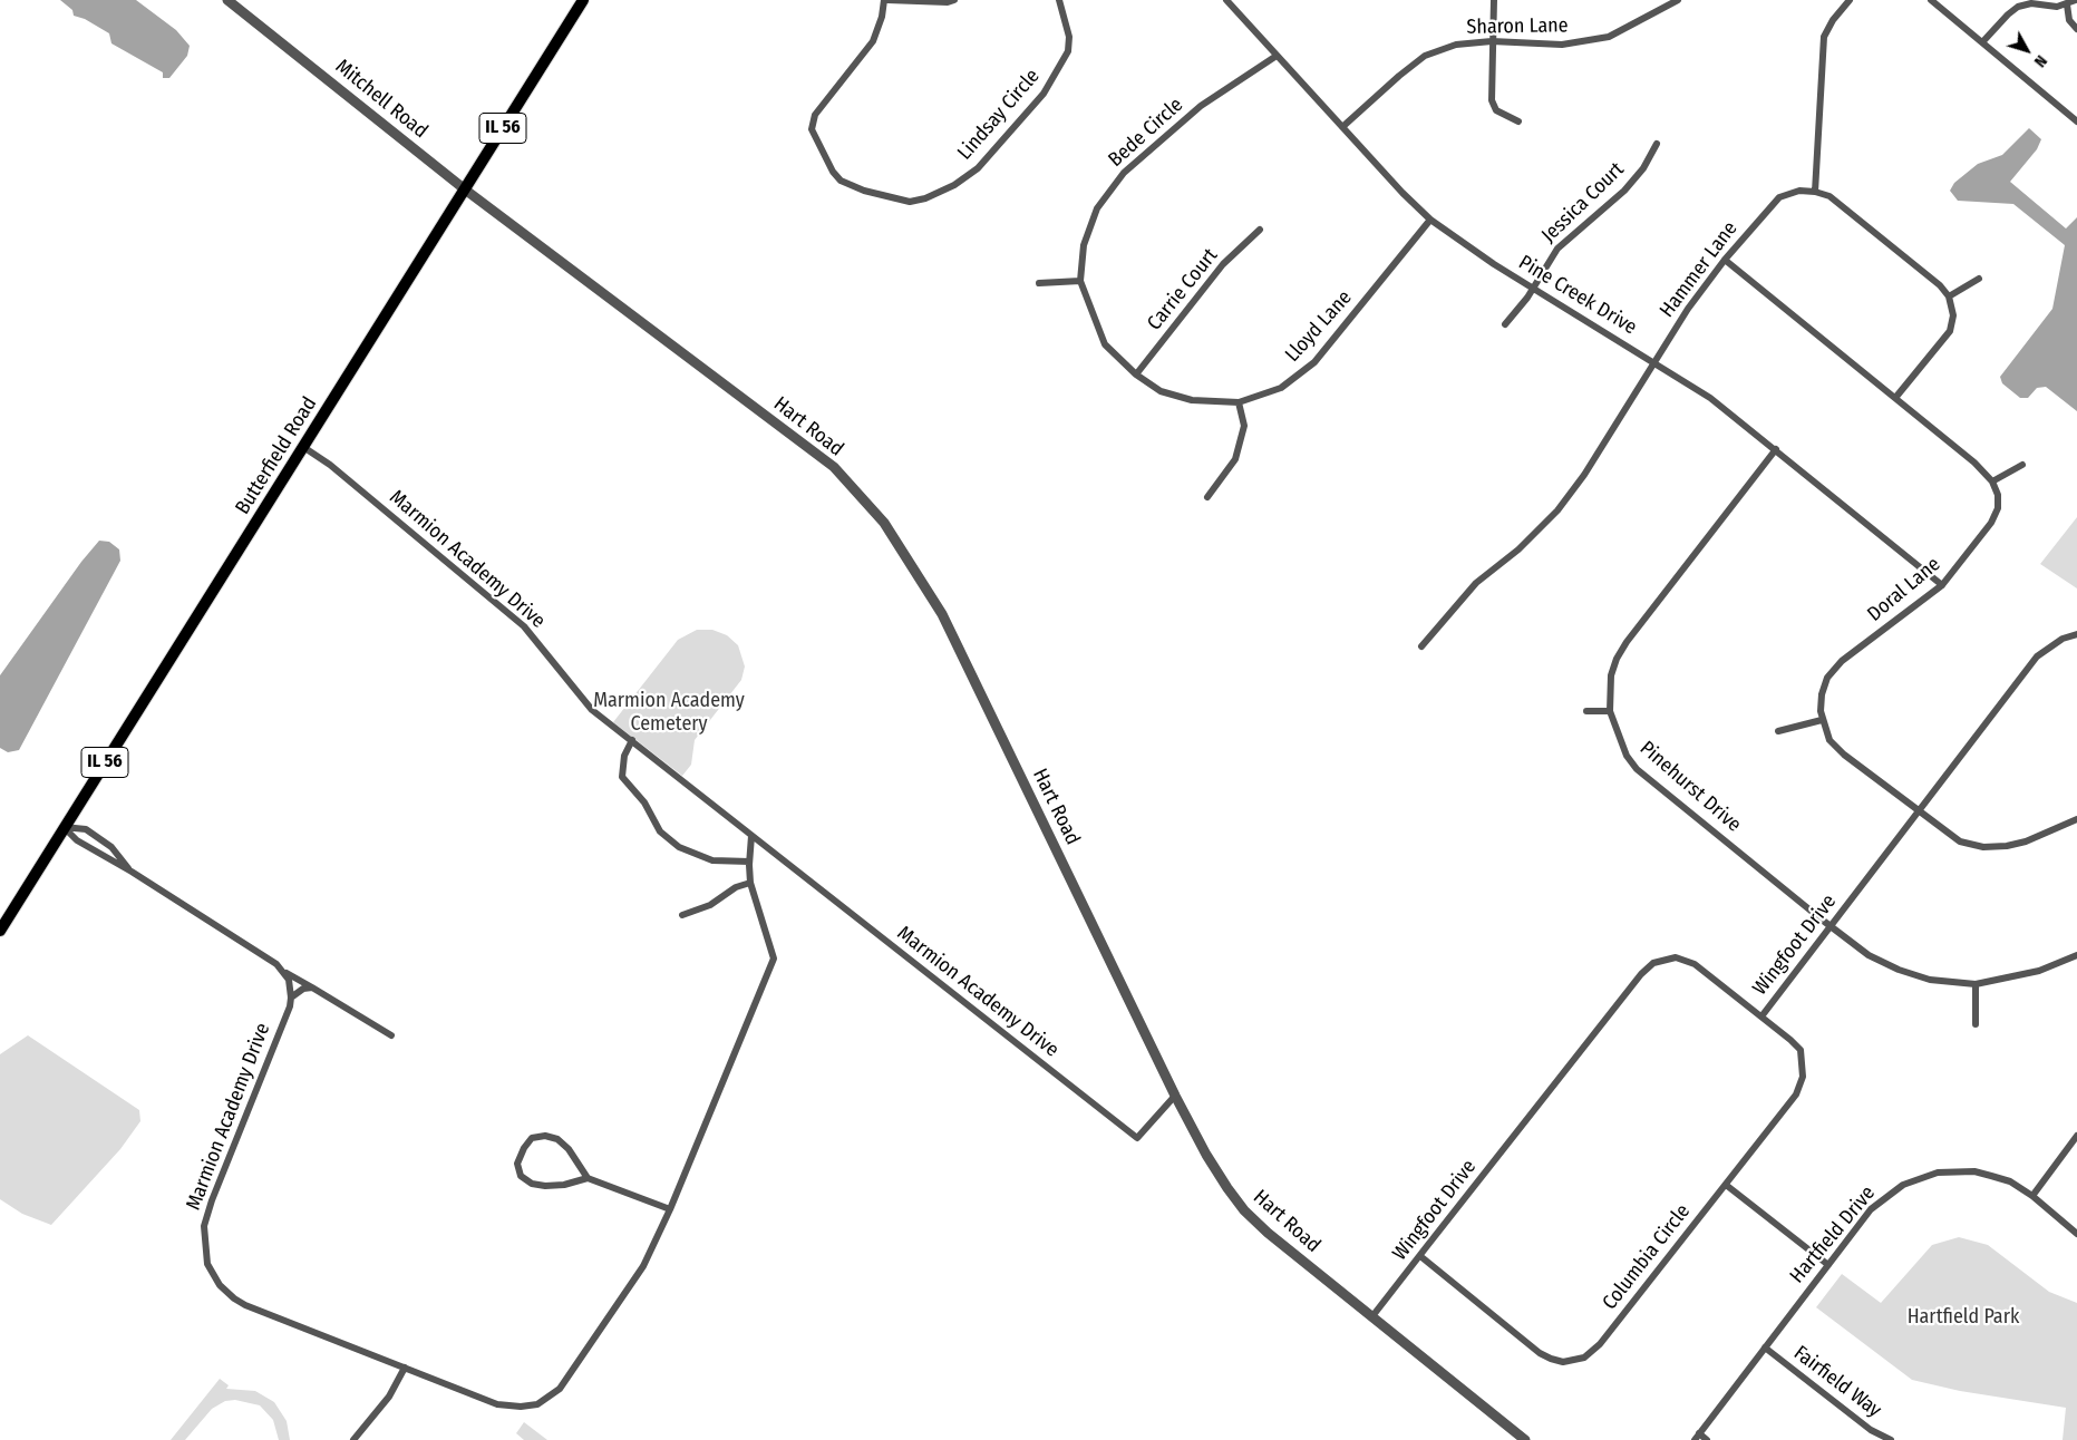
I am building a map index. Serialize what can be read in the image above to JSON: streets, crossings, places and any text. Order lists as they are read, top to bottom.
{
  "streets": {
    "main road": ["IL 56", "Butterfield Road"],
    "street": [
      "Sharon Lane",
      "Mitchell Road",
      "Lindsay Circle",
      "Bede Circle",
      "Jessica Court",
      "Hammer Lane",
      "Carrie Court",
      "Pine Creek Drive",
      "Lloyd Lane",
      "Hart Road",
      "Marmion Academy Drive",
      "Doral Lane",
      "Pinehurst Drive",
      "Wingfoot Drive",
      "Hartfield Drive",
      "Columbia Circle",
      "Fairfield Way"
    ]
  },
  "crossings": [
    ["Sharon Lane", "Pine Creek Drive"],
    ["Mitchell Road", "Hart Road"],
    ["Mitchell Road", "Butterfield Road"],
    ["Bede Circle", "Carrie Court"],
    ["Bede Circle", "Pine Creek Drive"],
    ["Bede Circle", "Lloyd Lane"],
    ["Jessica Court", "Pine Creek Drive"],
    ["Hammer Lane", "Pine Creek Drive"],
    ["Pine Creek Drive", "Lloyd Lane"],
    ["Pine Creek Drive", "Doral Lane"],
    ["Pine Creek Drive", "Pinehurst Drive"],
    ["Hart Road", "Marmion Academy Drive"],
    ["Hart Road", "Wingfoot Drive"],
    ["Butterfield Road", "Marmion Academy Drive"],
    ["Doral Lane", "Wingfoot Drive"],
    ["Pinehurst Drive", "Wingfoot Drive"],
    ["Wingfoot Drive", "Columbia Circle"],
    ["Hartfield Drive", "Fairfield Way"]
  ],
  "parks": ["Marmion Academy Cemetery", "Hartfield Park"],
  "north": "bottom right"
}
